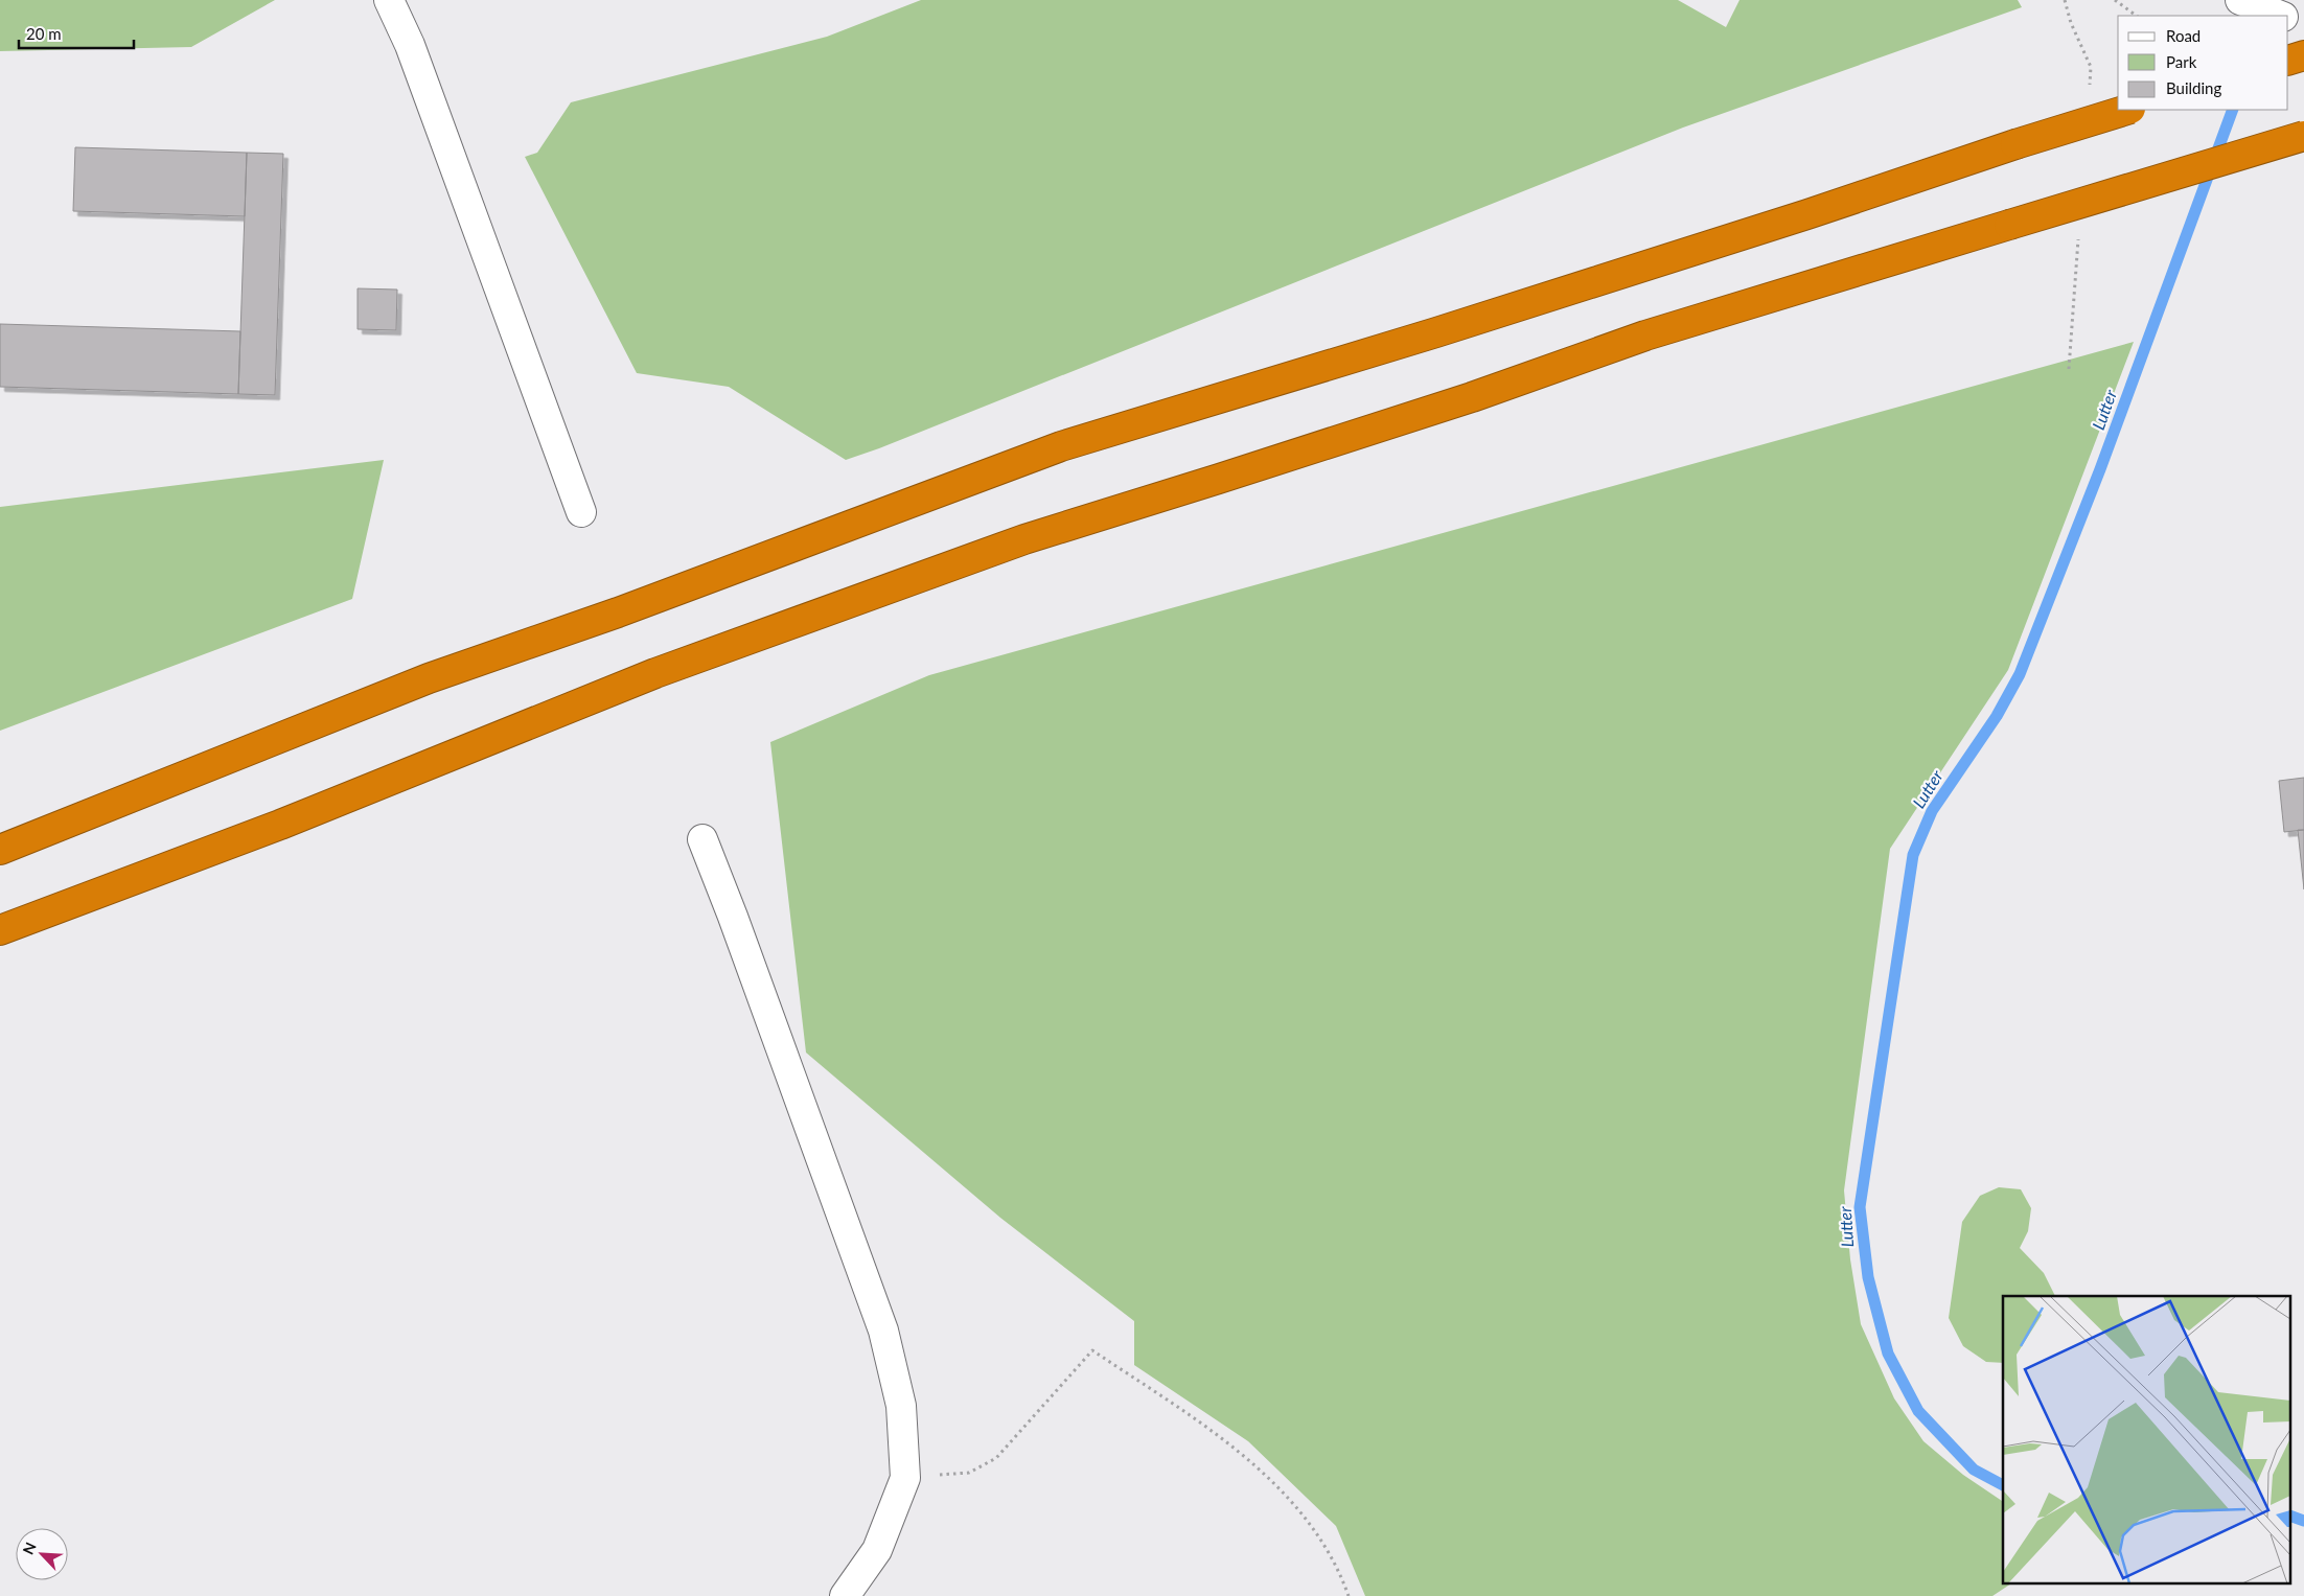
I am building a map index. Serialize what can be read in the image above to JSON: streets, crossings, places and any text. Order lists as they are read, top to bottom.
{
  "water": ["Lutter"],
  "legend": ["Road", "Park", "Building"],
  "scale_bar": "20 m",
  "north": "top left"
}
